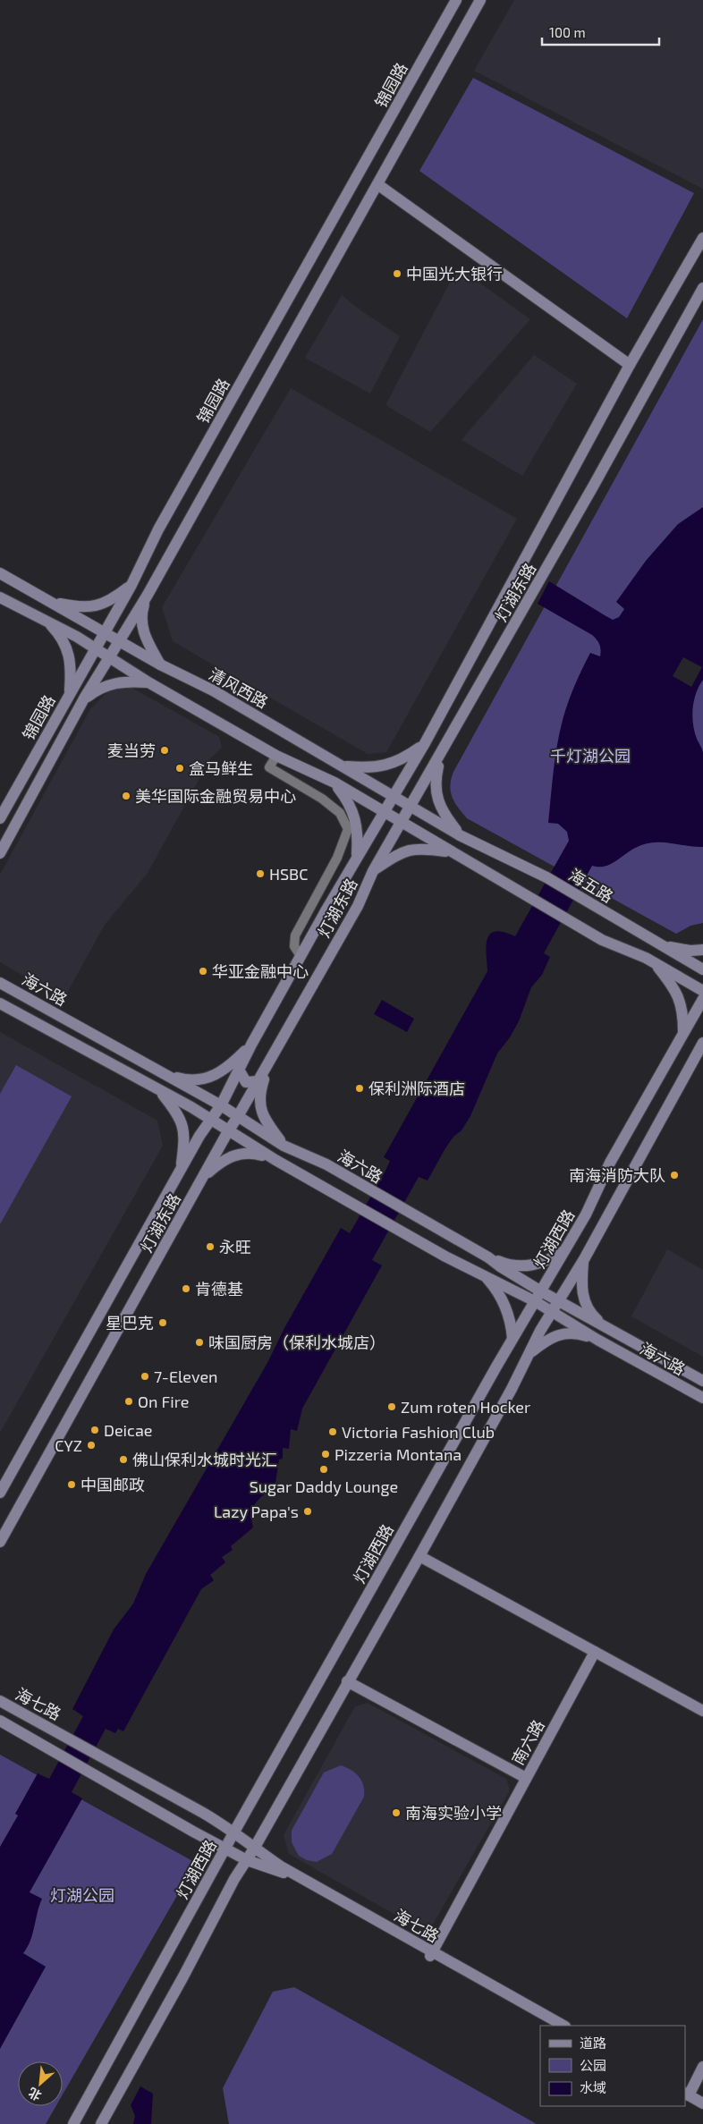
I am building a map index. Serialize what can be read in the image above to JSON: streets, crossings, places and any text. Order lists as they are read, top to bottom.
{
  "streets": {
    "main road": [
      "锦园路",
      "灯湖东路",
      "清风西路",
      "海五路",
      "海六路",
      "灯湖西路",
      "海七路",
      "南六路"
    ]
  },
  "crossings": [
    ["锦园路", "清风西路"],
    ["灯湖东路", "清风西路"],
    ["灯湖东路", "海六路"],
    ["清风西路", "海五路"],
    ["海六路", "灯湖西路"],
    ["灯湖西路", "海七路"],
    ["海七路", "南六路"]
  ],
  "parks": ["千灯湖公园", "灯湖公园"],
  "places": [
    "中国光大银行",
    "麦当劳",
    "盒马鲜生",
    "美华国际金融贸易中心",
    "HSBC",
    "华亚金融中心",
    "保利洲际酒店",
    "南海消防大队",
    "永旺",
    "肯德基",
    "星巴克",
    "味国厨房（保利水城店）",
    "7-Eleven",
    "On Fire",
    "Zum roten Hocker",
    "Deicae",
    "Victoria Fashion Club",
    "CYZ",
    "Pizzeria Montana",
    "佛山保利水城时光汇",
    "Sugar Daddy Lounge",
    "中国邮政",
    "Lazy Papa's",
    "南海实验小学"
  ],
  "legend": ["道路", "公园", "水域"],
  "scale_bar": "100 m",
  "north": "bottom left"
}
